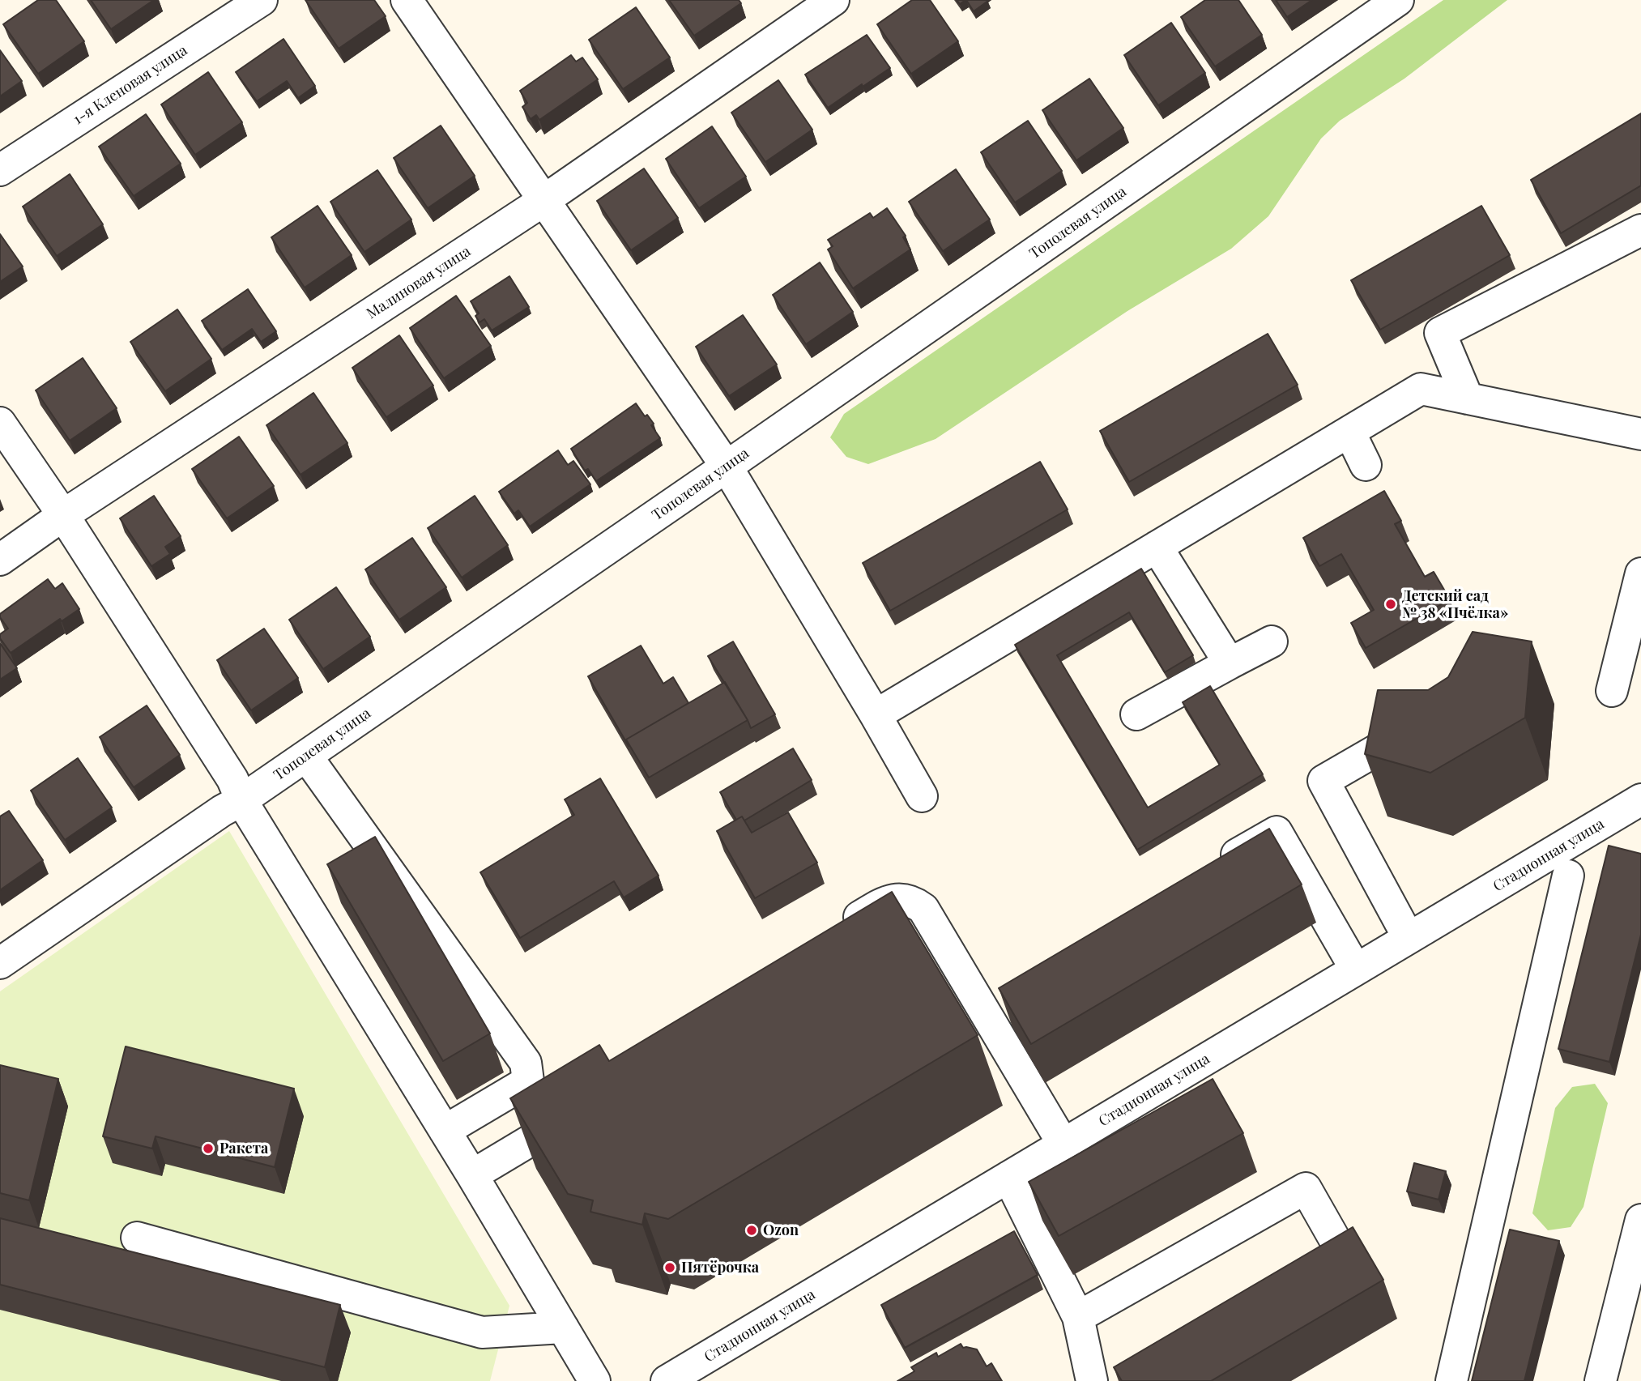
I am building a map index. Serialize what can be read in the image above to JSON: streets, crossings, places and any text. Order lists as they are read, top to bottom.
{
  "streets": {
    "street": [
      "1-я Кленовая улица",
      "Тополевая улица",
      "Малиновая улица",
      "Стадионная улица"
    ]
  },
  "places": [
    "Детский сад № 38 «Пчёлка»",
    "Ракета",
    "Ozon",
    "Пятёрочка"
  ]
}
